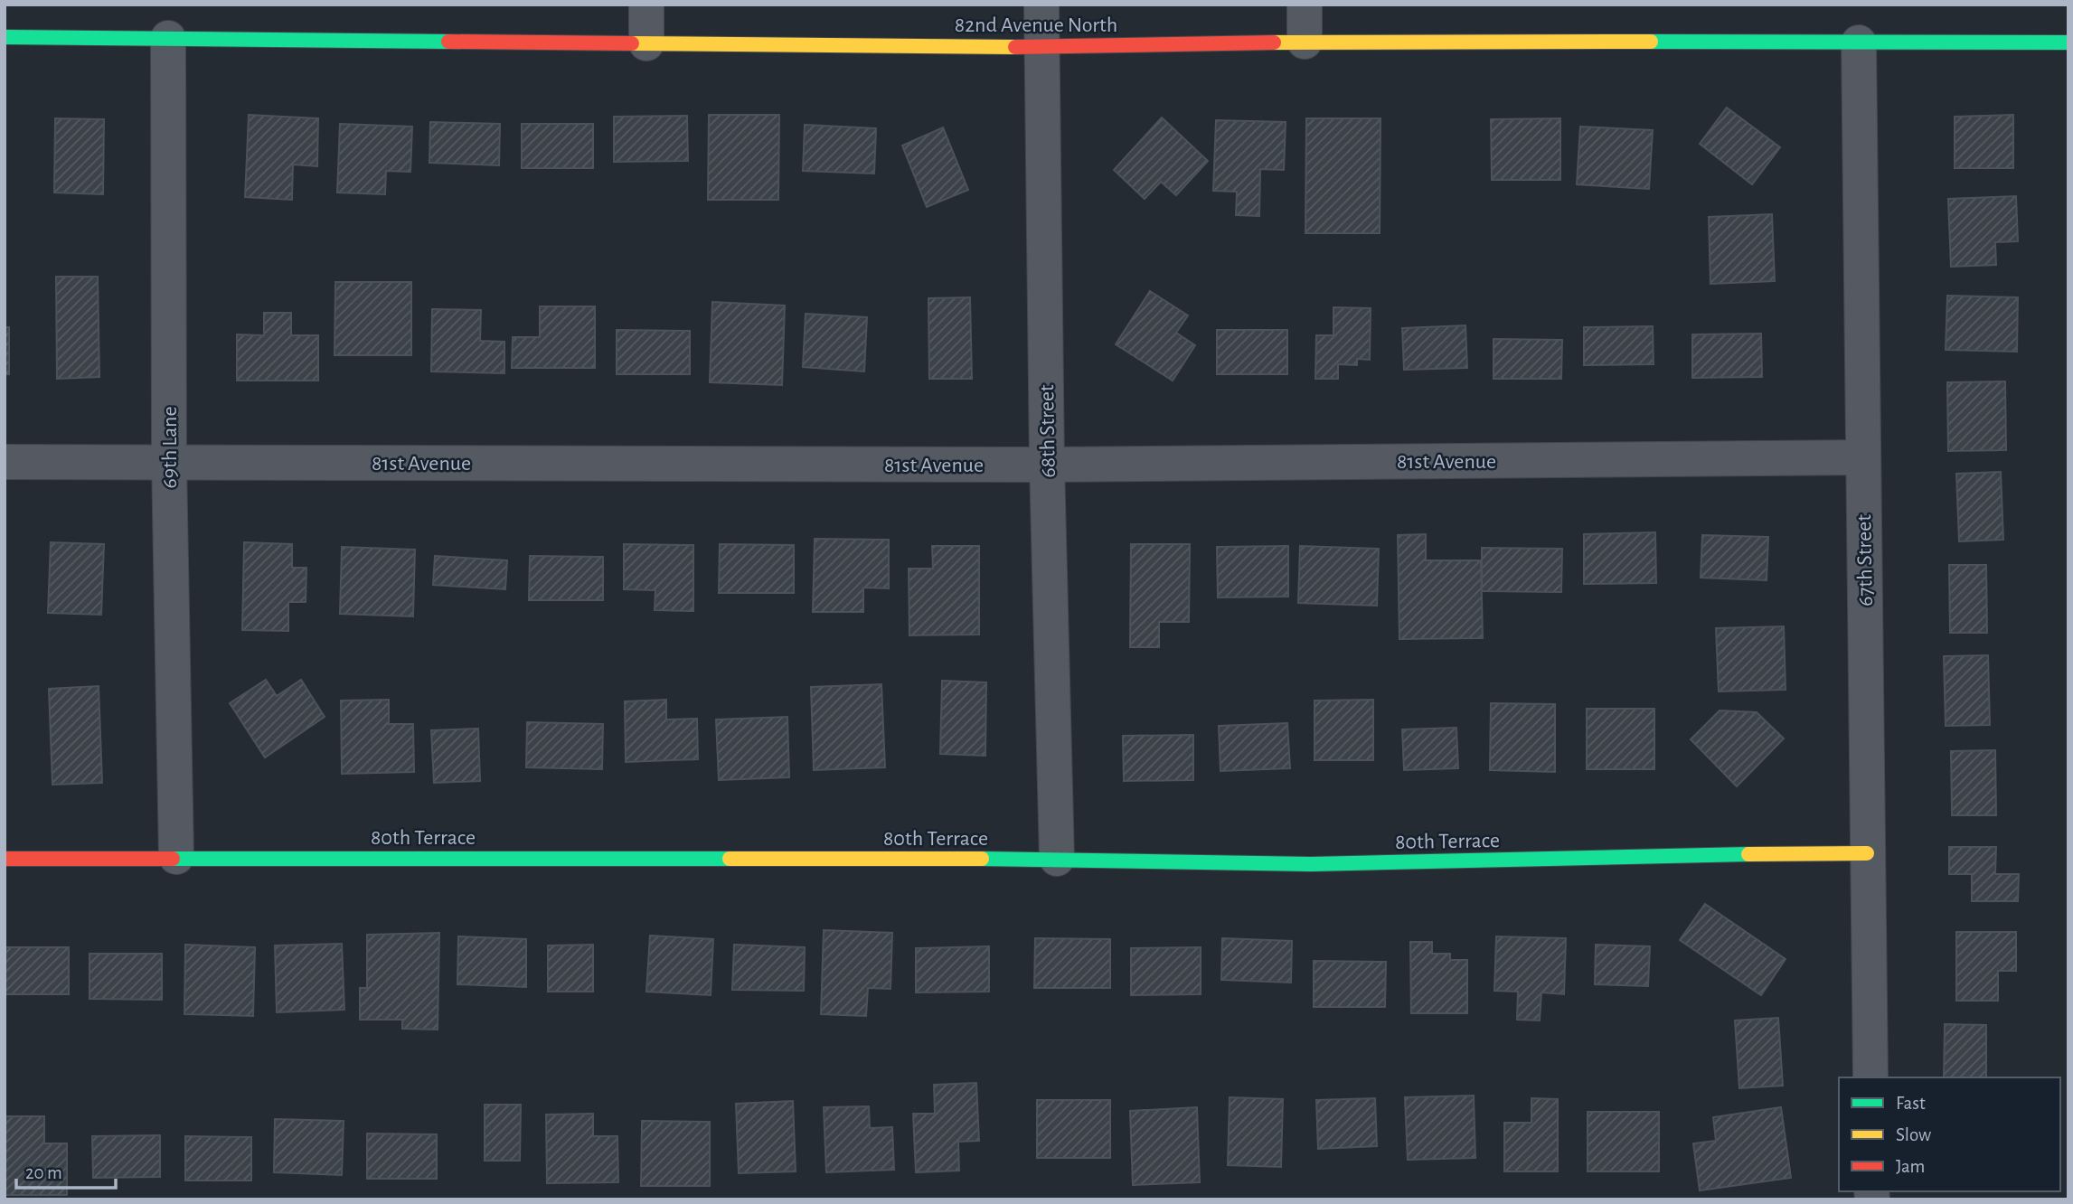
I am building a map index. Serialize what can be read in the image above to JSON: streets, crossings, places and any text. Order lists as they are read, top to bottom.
{
  "streets": {
    "street": [
      "82nd Avenue North",
      "68th Street",
      "69th Lane",
      "81st Avenue",
      "67th Street",
      "80th Terrace"
    ]
  },
  "crossings": [
    ["82nd Avenue North", "68th Street"],
    ["82nd Avenue North", "69th Lane"],
    ["82nd Avenue North", "67th Street"],
    ["68th Street", "81st Avenue"],
    ["68th Street", "80th Terrace"],
    ["69th Lane", "81st Avenue"],
    ["69th Lane", "80th Terrace"],
    ["81st Avenue", "67th Street"],
    ["67th Street", "80th Terrace"]
  ],
  "legend": ["Fast", "Slow", "Jam"],
  "scale_bar": "20 m"
}
